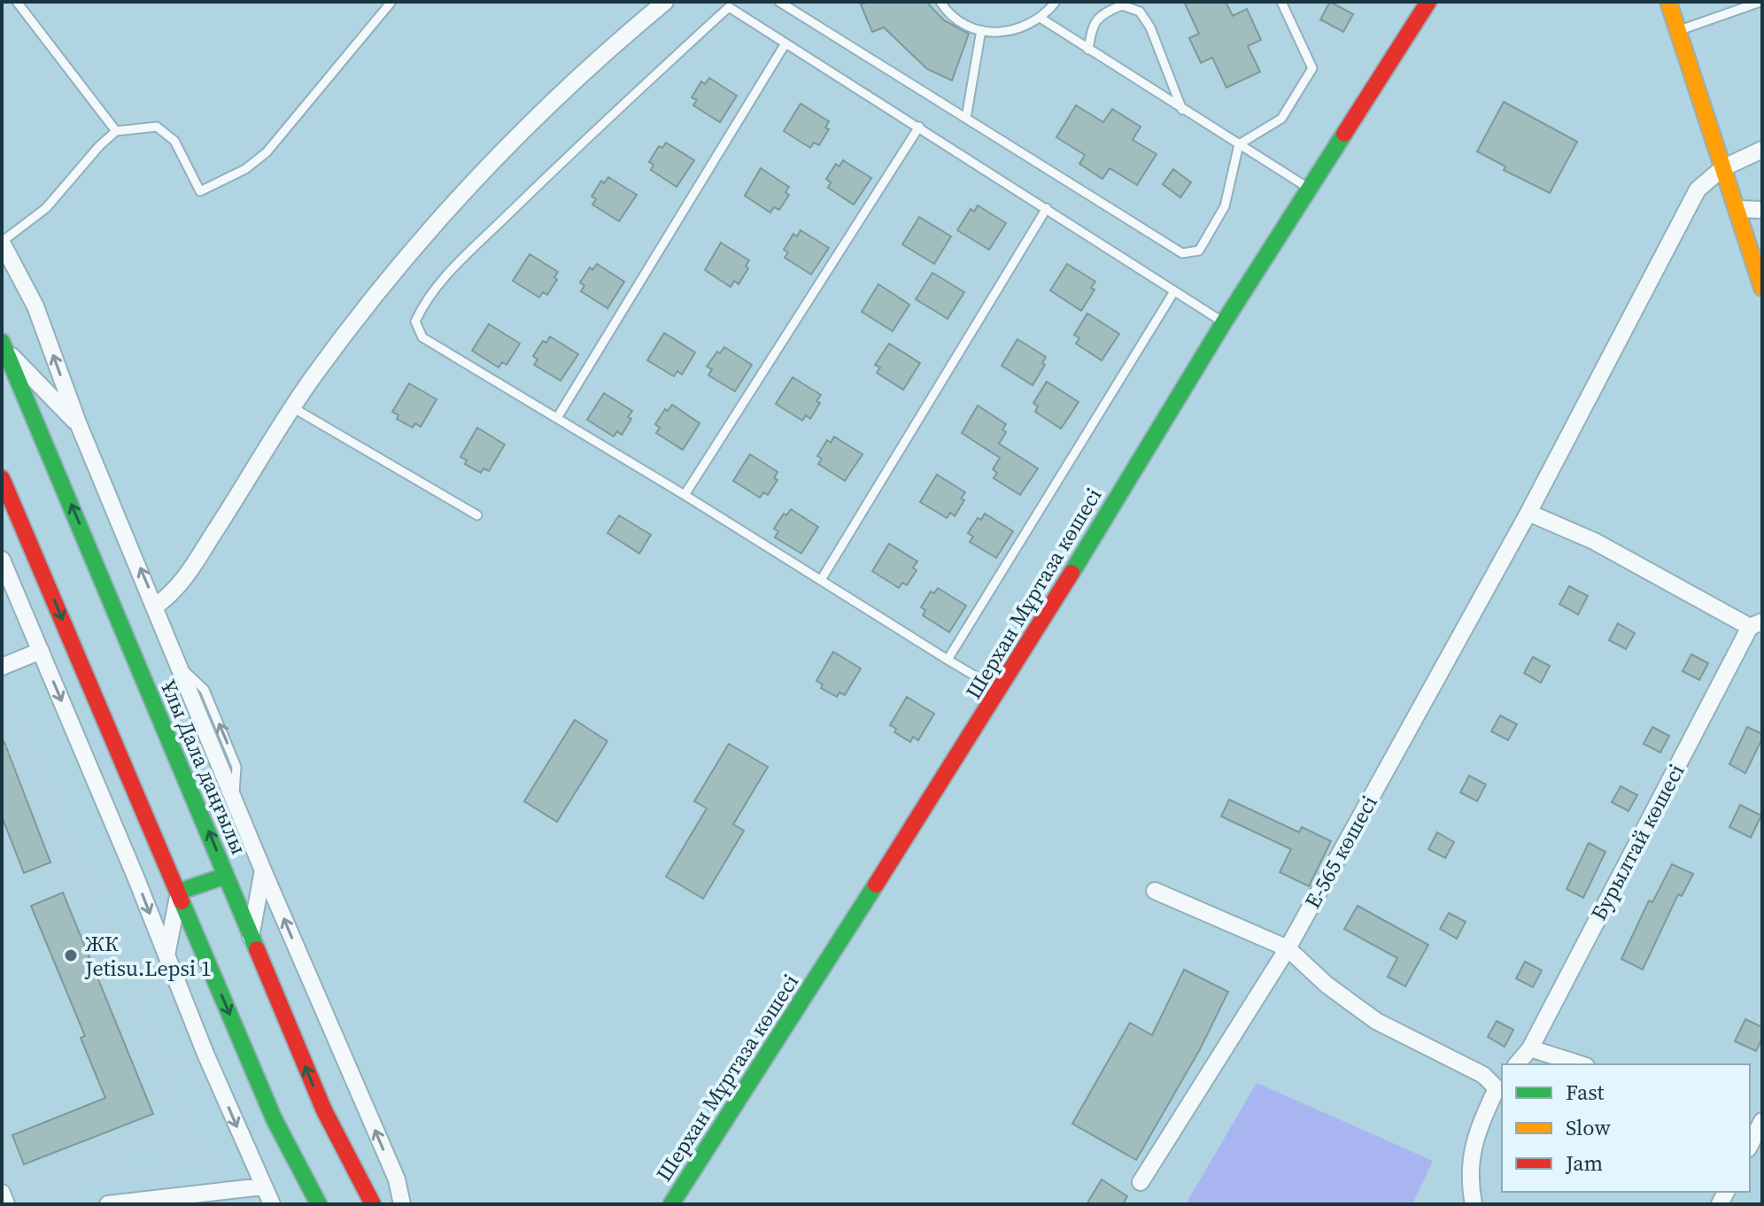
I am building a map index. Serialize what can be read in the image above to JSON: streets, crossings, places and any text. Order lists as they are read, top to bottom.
{
  "streets": {
    "main road": ["Шерхан Мұртаза көшесі", "Ұлы Дала даңғылы"],
    "street": ["Бурылтай көшесі", "Е-565 көшесі"]
  },
  "places": ["ЖК Jetisu.Lepsi 1"],
  "legend": ["Fast", "Slow", "Jam"]
}
